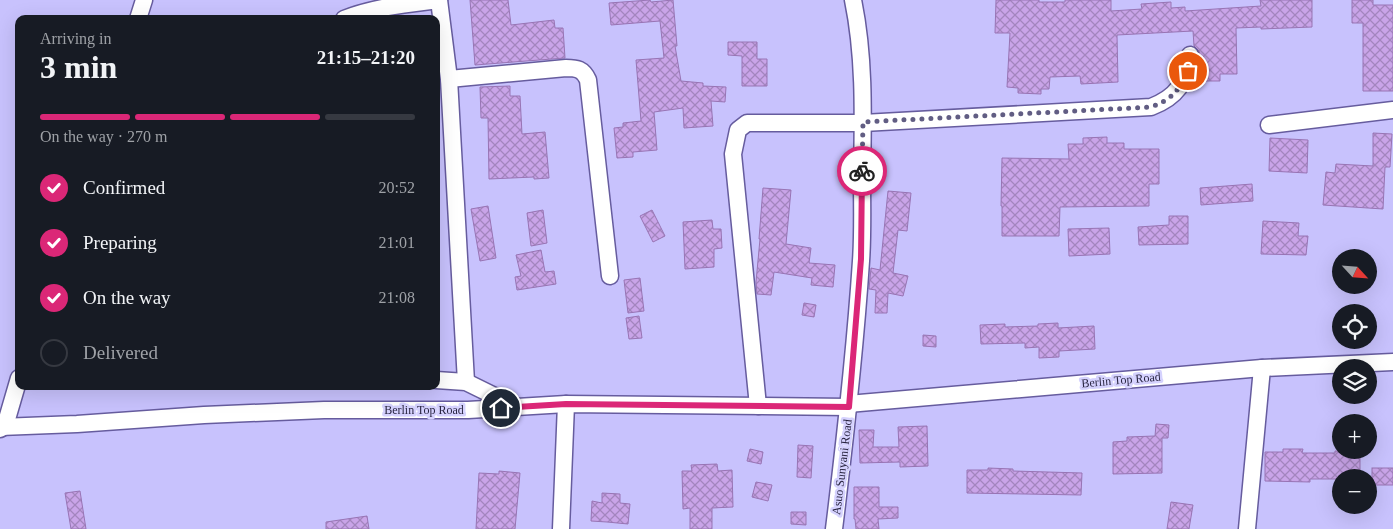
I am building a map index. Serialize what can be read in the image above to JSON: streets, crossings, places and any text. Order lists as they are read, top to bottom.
{
  "streets": {
    "street": ["Berlin Top Road", "Asuo Sunyani Road"]
  },
  "crossings": [
    ["Berlin Top Road", "Asuo Sunyani Road"]
  ],
  "north": "bottom right",
  "page": {
    "heading": ["3 min", "Arriving in", "21:15–21:20"],
    "bar": "On the way · 270 m",
    "list": [
      ["Confirmed", "20:52"],
      ["Preparing", "21:01"],
      ["On the way", "21:08"],
      "Delivered"
    ],
    "map_buttons": ["+", "−"]
  }
}
